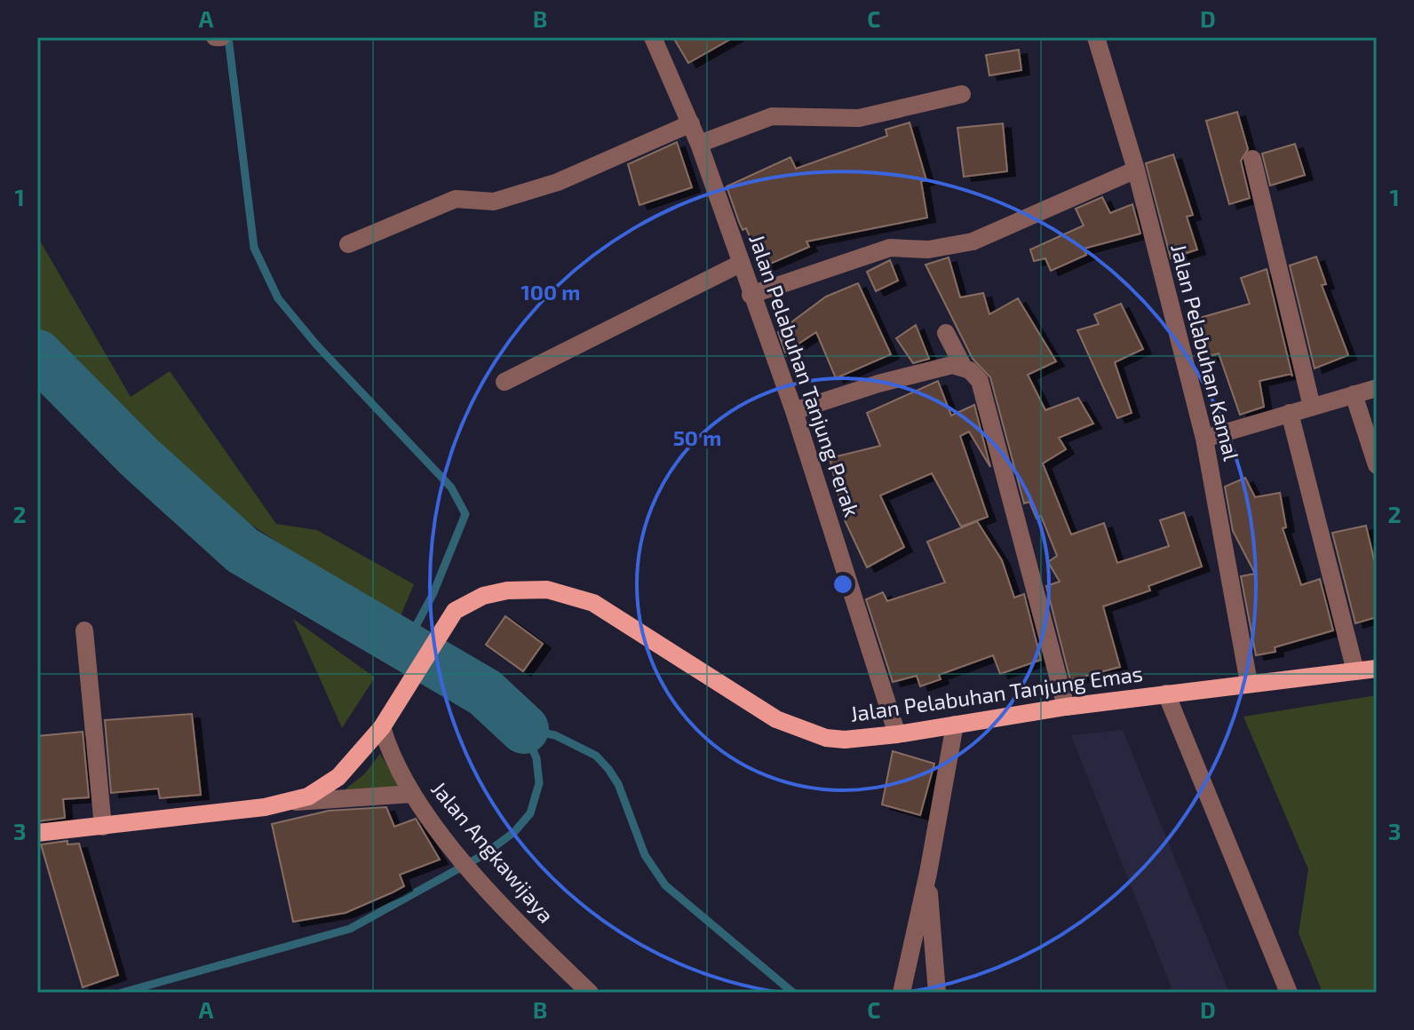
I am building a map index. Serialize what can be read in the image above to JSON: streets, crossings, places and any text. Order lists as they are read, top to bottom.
{
  "streets": {
    "main road": ["Jalan Pelabuhan Tanjung Emas"],
    "street": ["Jalan Pelabuhan Kamal", "Jalan Pelabuhan Tanjung Perak", "Jalan Angkawijaya"]
  },
  "crossings": [
    ["Jalan Pelabuhan Kamal", "Jalan Pelabuhan Tanjung Emas"],
    ["Jalan Pelabuhan Tanjung Perak", "Jalan Pelabuhan Tanjung Emas"],
    ["Jalan Pelabuhan Tanjung Emas", "Jalan Angkawijaya"]
  ],
  "grid": {
    "columns": [
      "A",
      "B",
      "C",
      "D"
    ],
    "rows": ["1", "2", "3"]
  },
  "rings": ["100 m", "50 m"]
}
